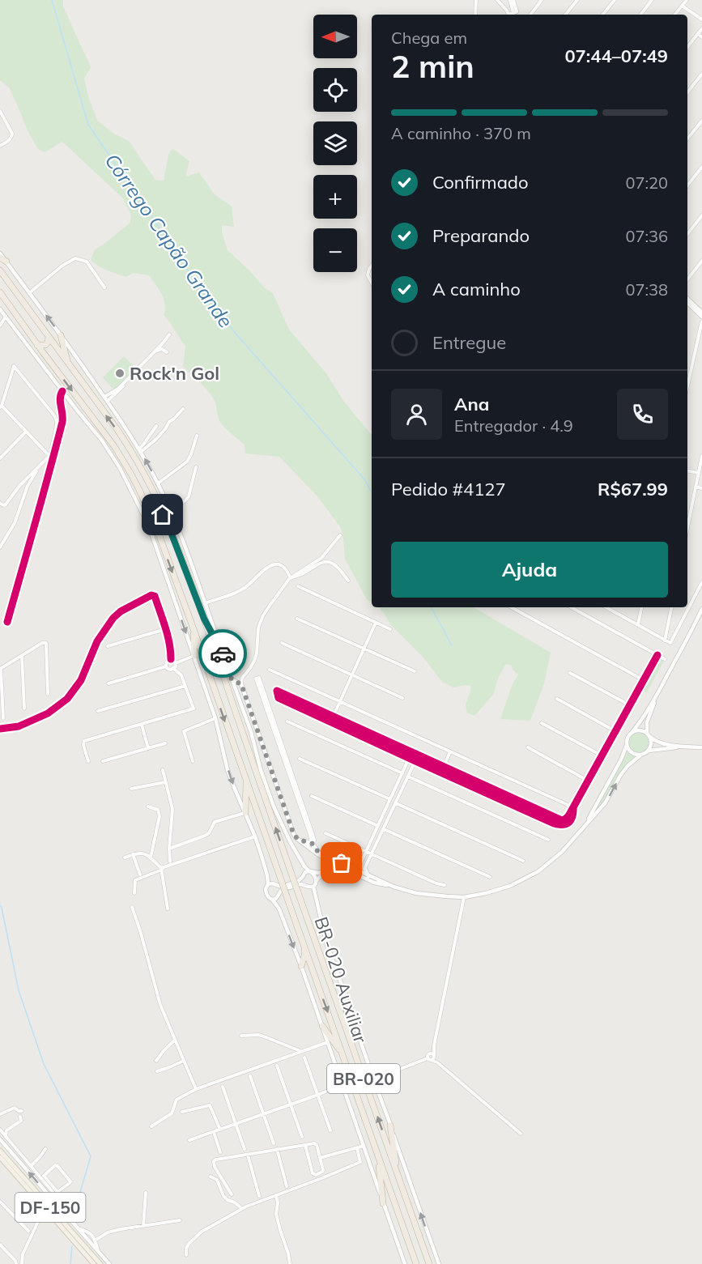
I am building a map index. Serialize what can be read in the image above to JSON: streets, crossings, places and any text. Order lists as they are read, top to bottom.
{
  "streets": {
    "highway": ["BR-020"],
    "main road": ["BR-020 Auxiliar", "DF-150"]
  },
  "water": ["Córrego Capão Grande"],
  "places": ["Rock'n Gol"],
  "north": "left",
  "page": {
    "map_buttons": ["+", "−"],
    "heading": ["2 min", "Chega em", "07:44–07:49"],
    "panel": [
      "Ana",
      "Entregador · 4.9",
      "Pedido #4127",
      "R$67.99"
    ],
    "bar": "A caminho · 370 m",
    "list": [
      ["Confirmado", "07:20"],
      ["Preparando", "07:36"],
      ["A caminho", "07:38"],
      "Entregue"
    ],
    "buttons": "Ajuda"
  }
}
